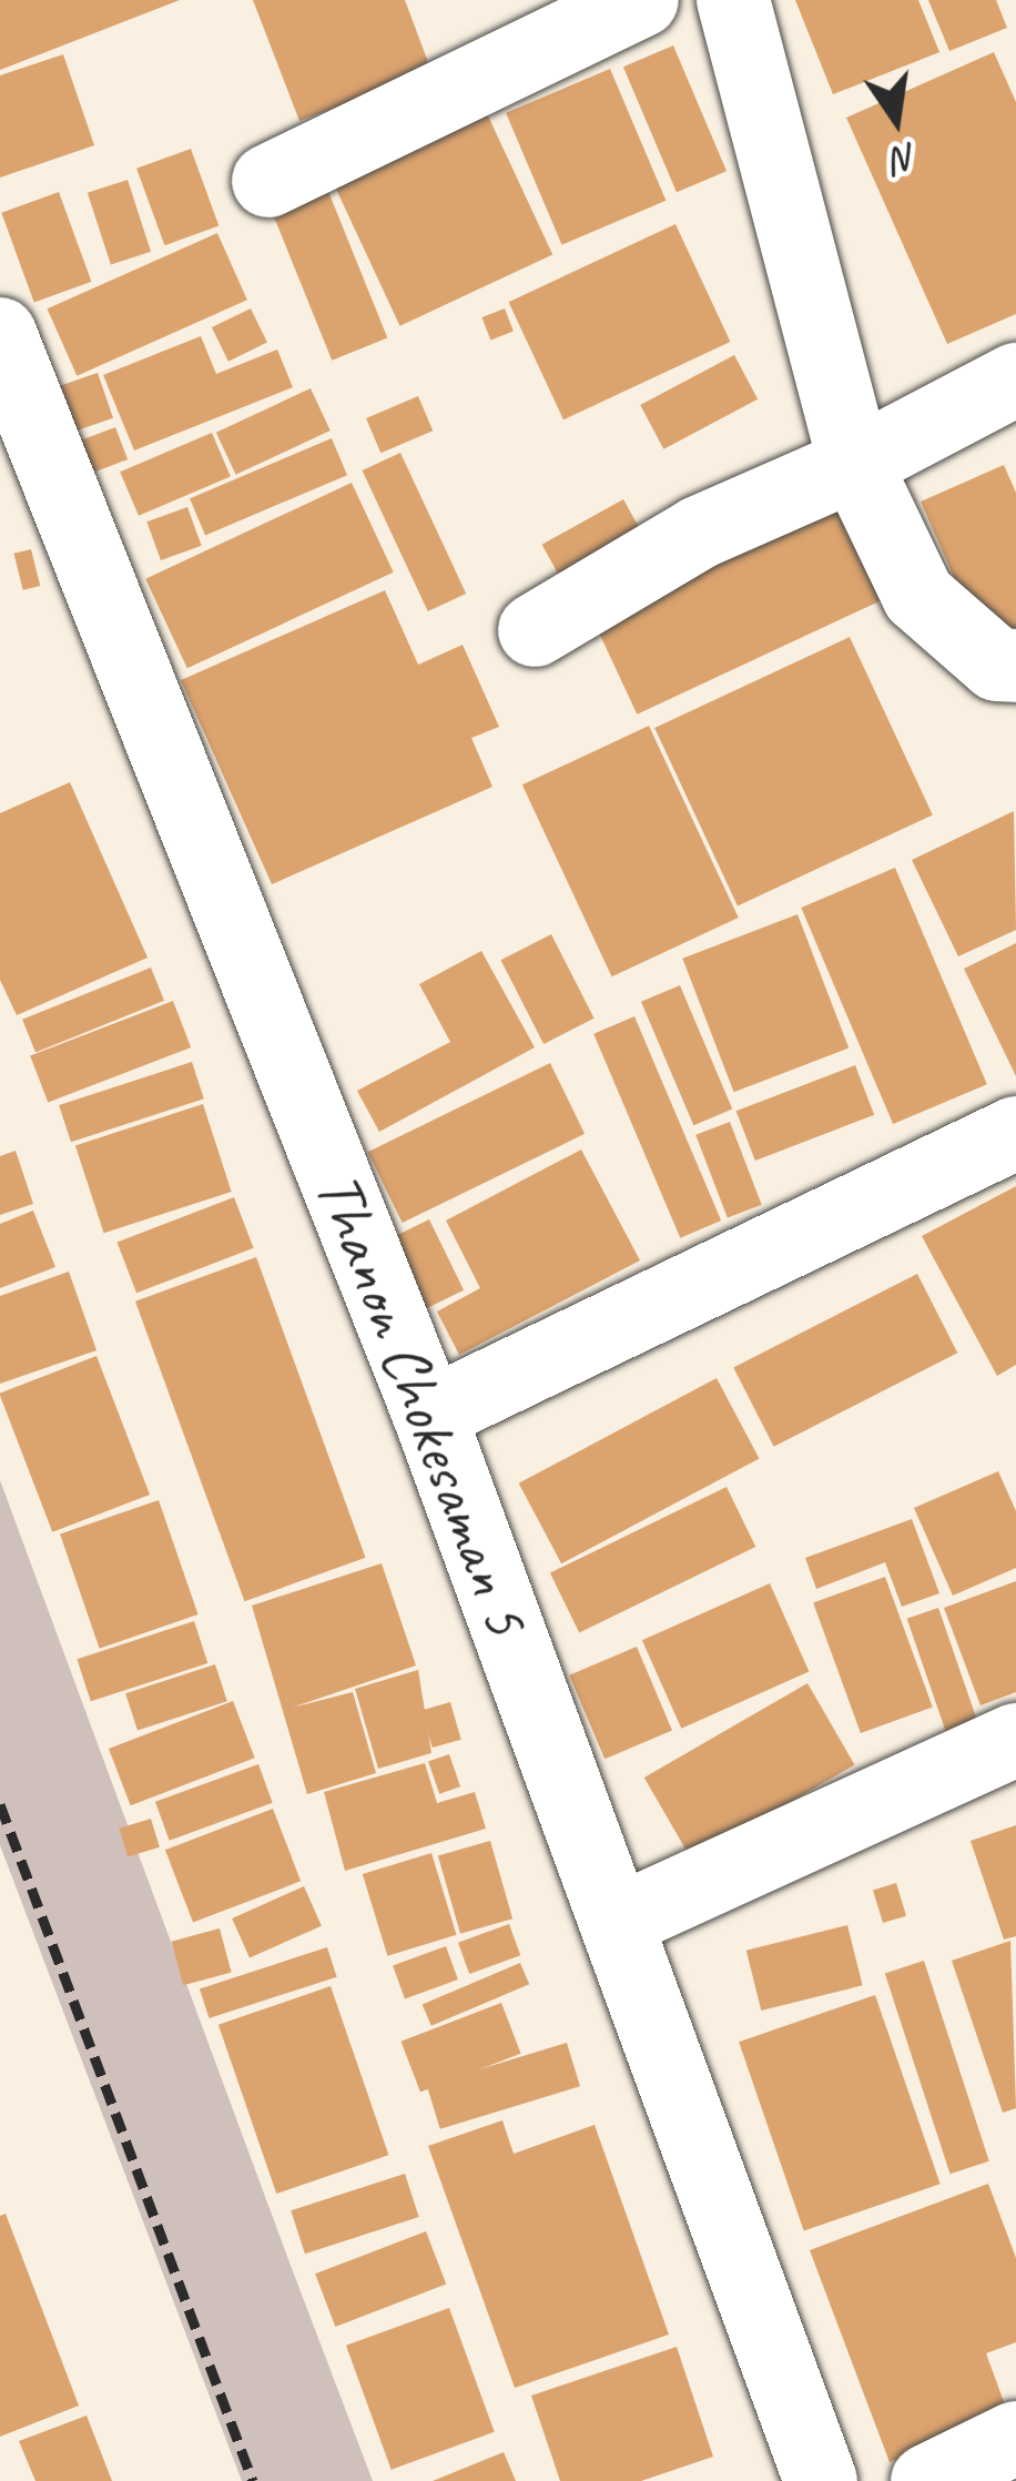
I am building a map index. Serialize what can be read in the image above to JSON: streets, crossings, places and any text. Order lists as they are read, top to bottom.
{
  "streets": {
    "street": ["Thanon Chokesaman 5"]
  },
  "north": "bottom"
}
